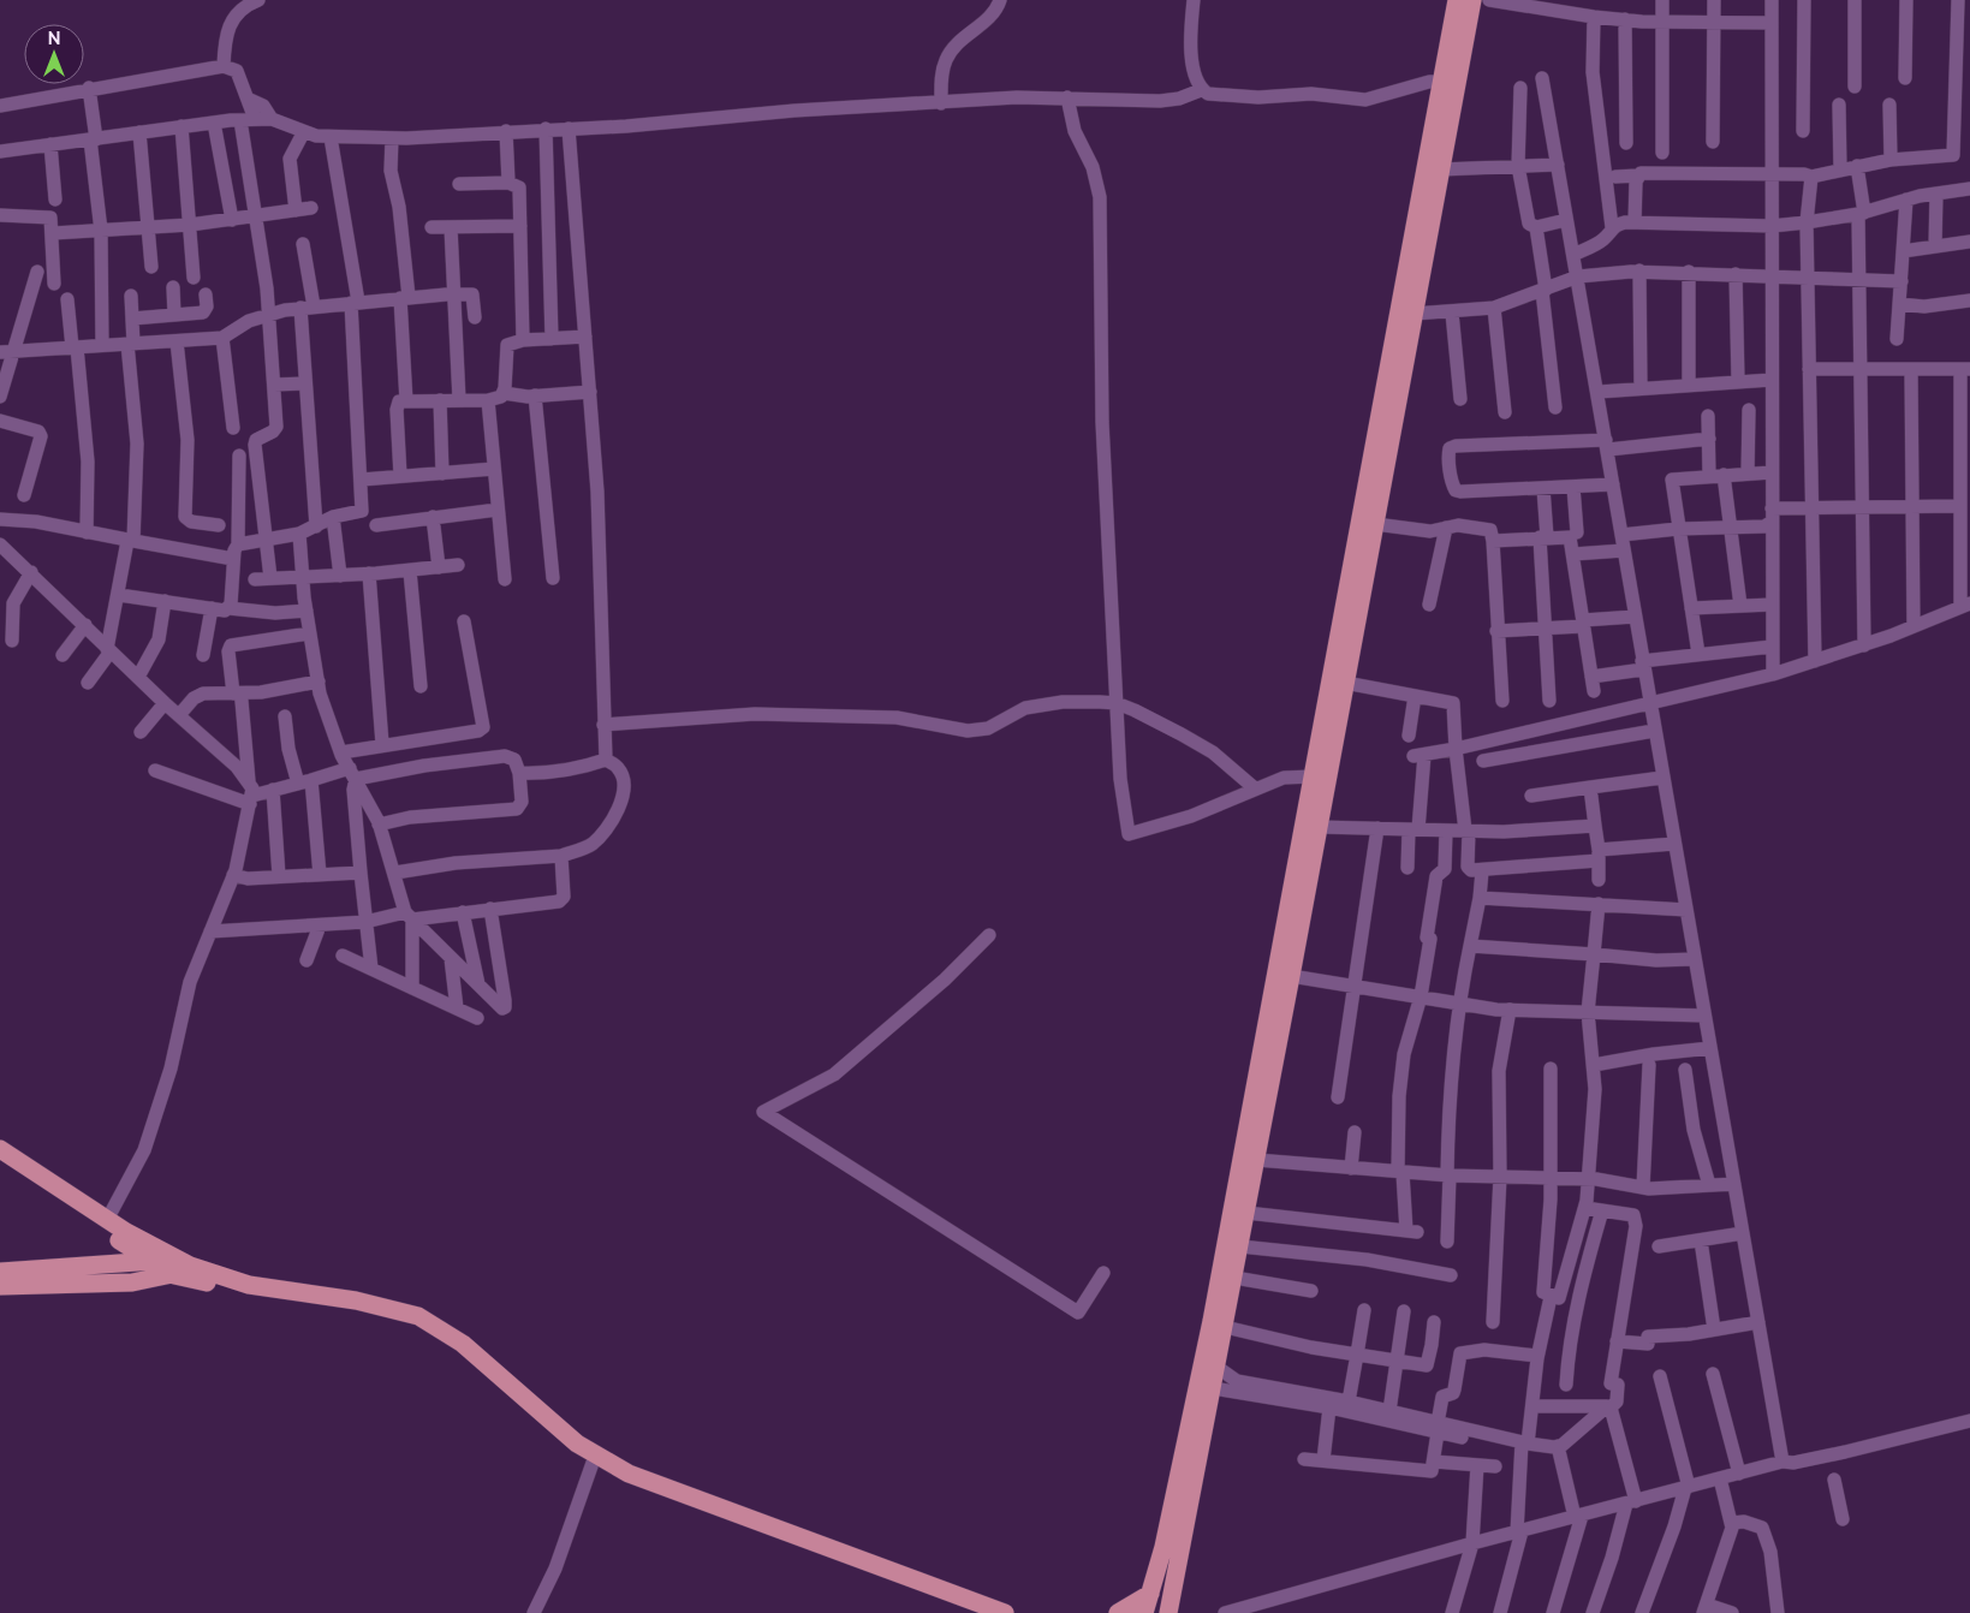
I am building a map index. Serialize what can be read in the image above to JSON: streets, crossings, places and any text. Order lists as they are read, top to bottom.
{
  "north": "top"
}
